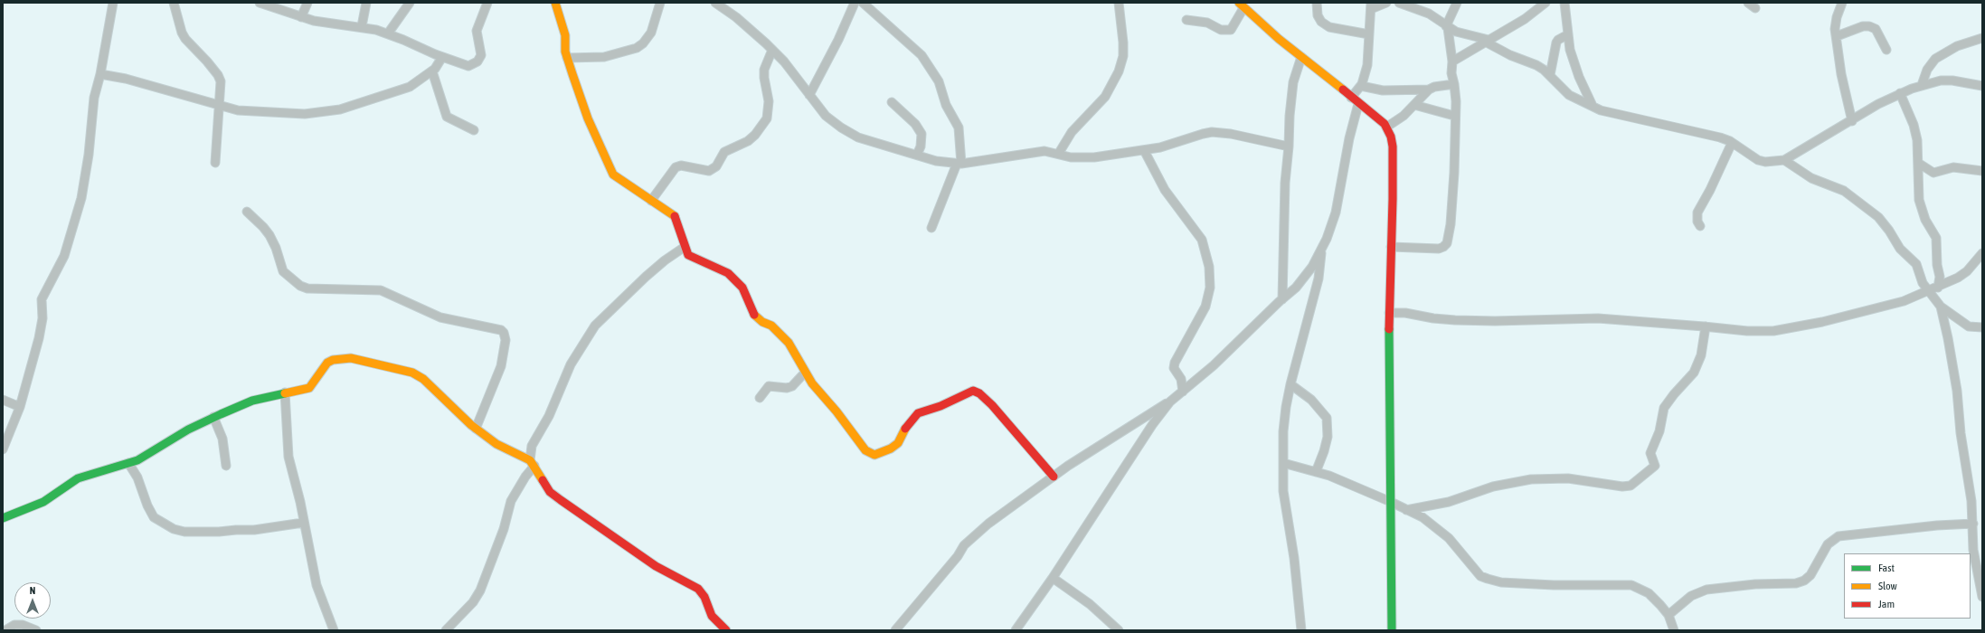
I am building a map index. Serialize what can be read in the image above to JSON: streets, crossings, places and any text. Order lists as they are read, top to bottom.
{
  "legend": ["Fast", "Slow", "Jam"],
  "north": "top"
}
